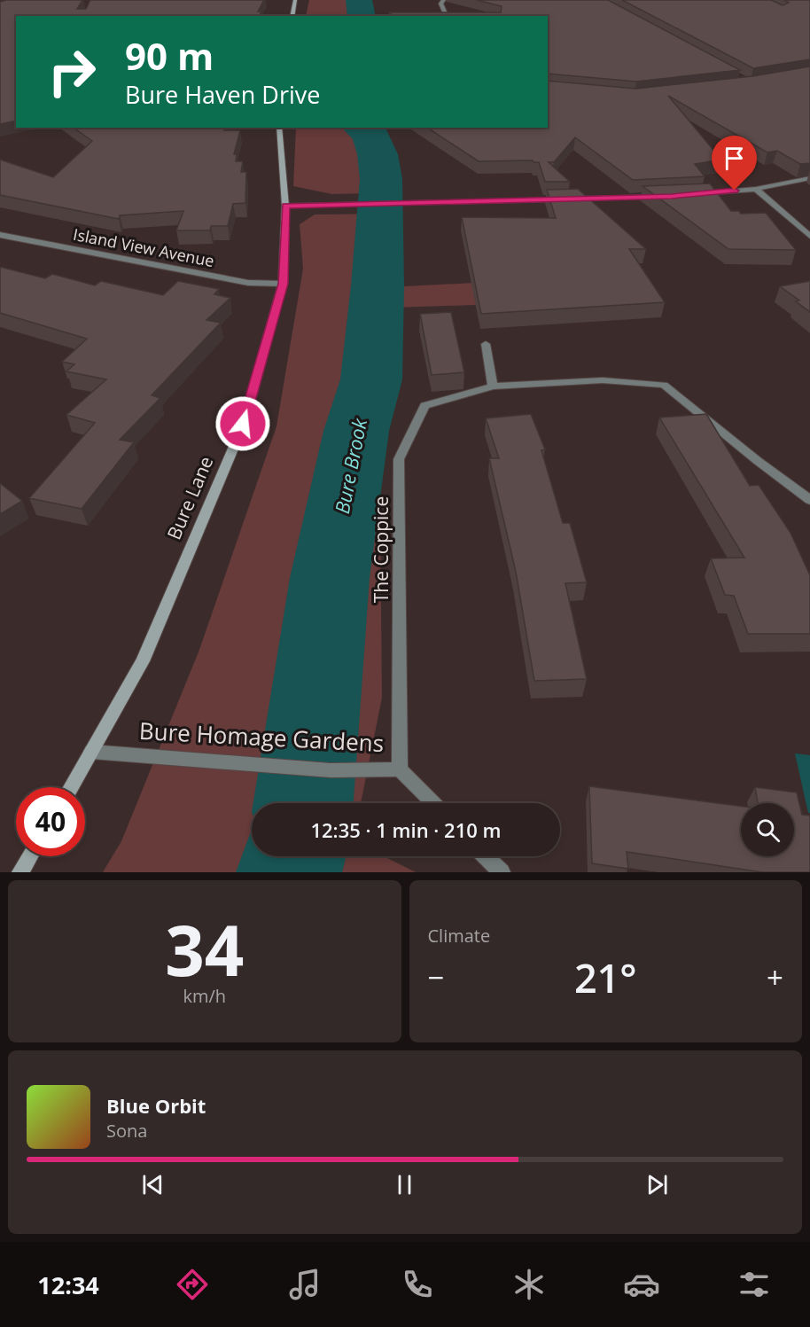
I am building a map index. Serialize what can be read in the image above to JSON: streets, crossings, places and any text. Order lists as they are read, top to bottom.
{
  "streets": {
    "street": [
      "Island View Avenue",
      "Bure Lane",
      "The Coppice",
      "Bure Homage Gardens"
    ]
  },
  "crossings": [
    ["Island View Avenue", "Bure Lane"],
    ["Bure Lane", "Bure Homage Gardens"],
    ["The Coppice", "Bure Homage Gardens"]
  ],
  "water": ["Bure Brook"],
  "page": {
    "turn": ["90 m", "Bure Haven Drive"],
    "limit": "40",
    "trip": "12:35 · 1 min · 210 m",
    "tile": [
      ["34", "km/h"],
      "Climate"
    ],
    "heat": ["−", "21°", "+"],
    "song": ["Blue Orbit", "Sona"],
    "tabs": "12:34"
  }
}
